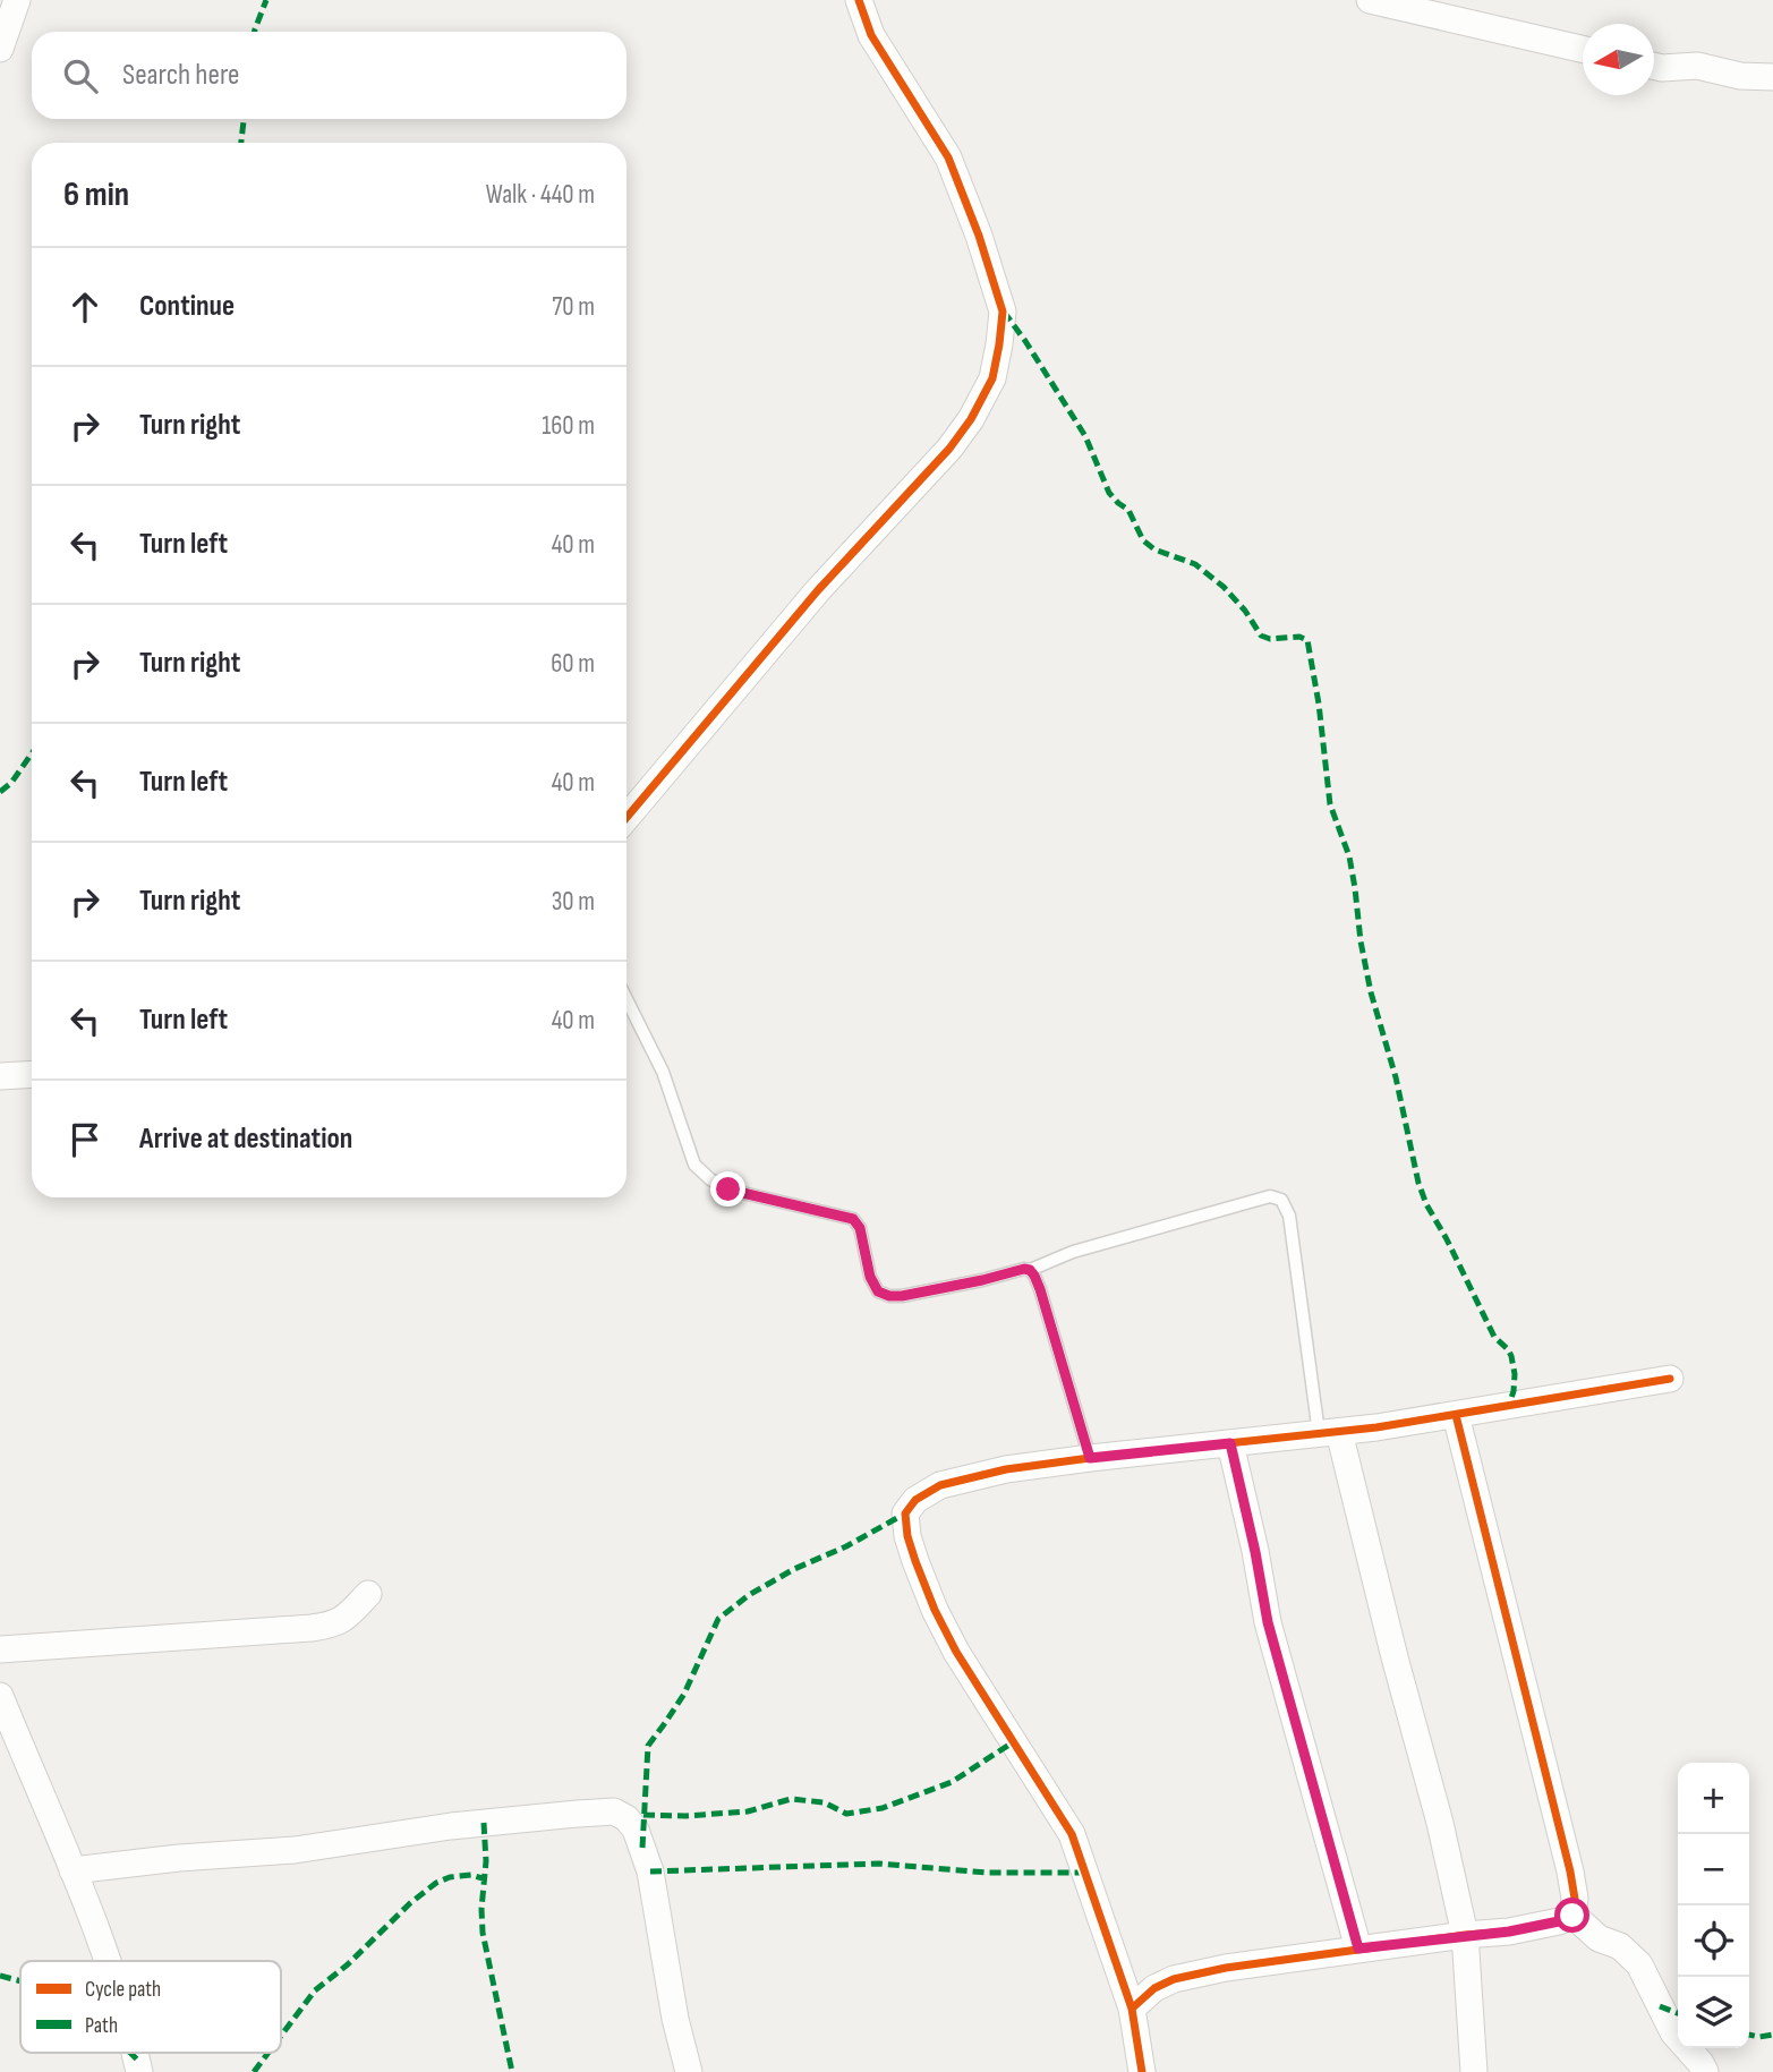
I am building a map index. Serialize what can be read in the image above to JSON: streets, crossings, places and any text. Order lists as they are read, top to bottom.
{
  "legend": ["Cycle path", "Path"],
  "north": "left",
  "page": {
    "search": "Search here",
    "heading": ["6 min", "Walk · 440 m"],
    "list": [
      ["Continue", "70 m"],
      ["Turn right", "160 m"],
      ["Turn left", "40 m"],
      ["Turn right", "60 m"],
      ["Turn left", "40 m"],
      ["Turn right", "30 m"],
      ["Turn left", "40 m"],
      "Arrive at destination"
    ],
    "map_buttons": ["+", "−"]
  }
}
